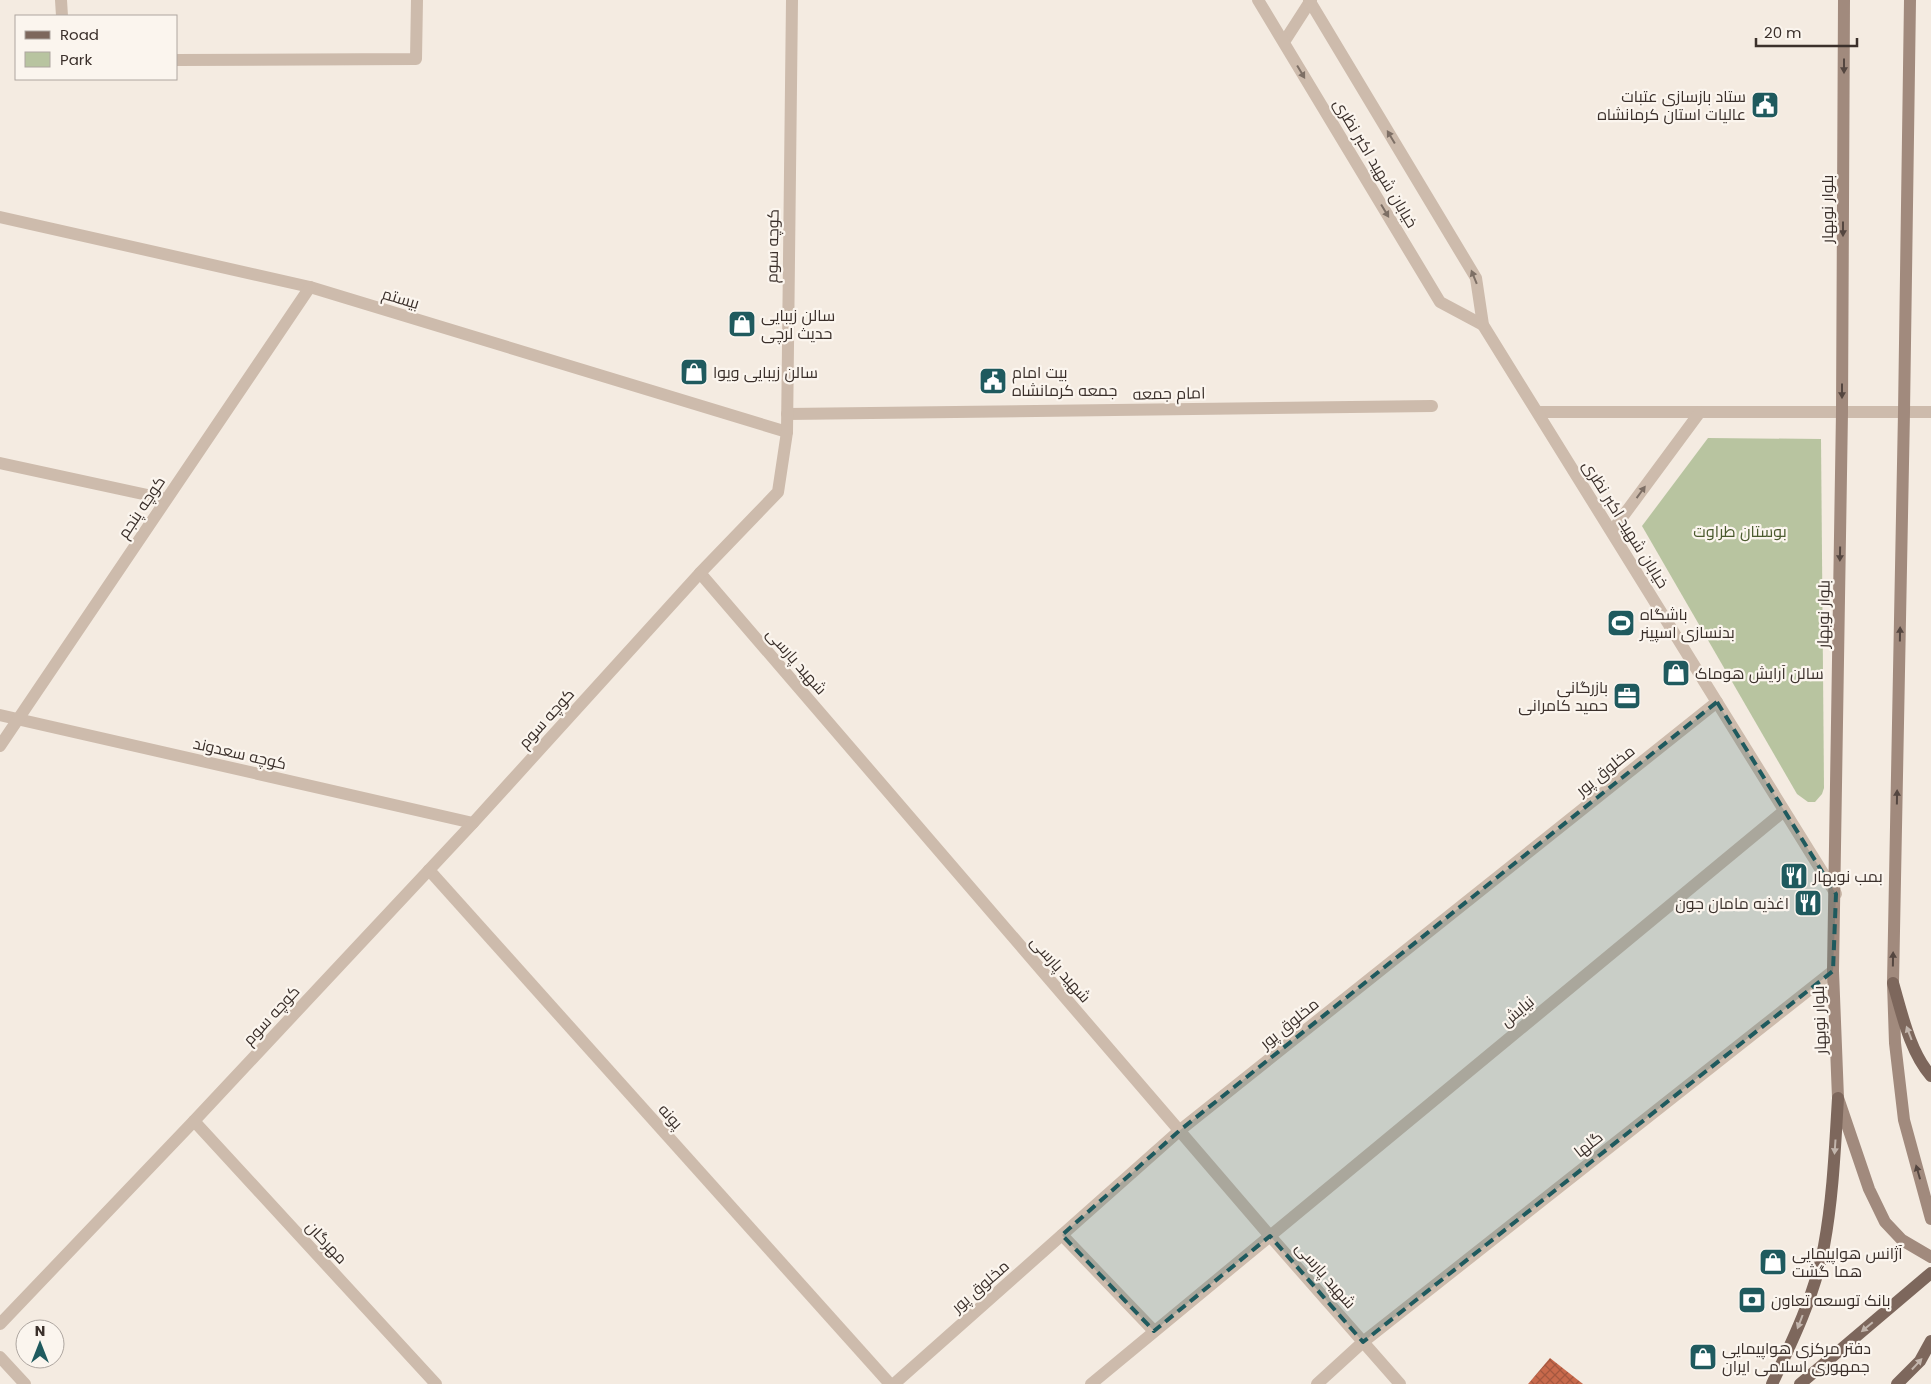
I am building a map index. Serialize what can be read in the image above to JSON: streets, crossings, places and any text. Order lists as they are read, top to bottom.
{
  "streets": {
    "main road": ["بلوار نوبهار"],
    "street": [
      "خیابان شهید اکبر نظری",
      "کوچه سوم",
      "بیستم",
      "امام جمعه",
      "کوچه پنجم",
      "شهید پارسی",
      "کوچه سعدوند",
      "مخلوق پور",
      "نیایش",
      "پونه",
      "گلها",
      "مهرگان"
    ]
  },
  "crossings": [
    ["خیابان شهید اکبر نظری", "بلوار نوبهار"],
    ["خیابان شهید اکبر نظری", "مخلوق پور"],
    ["خیابان شهید اکبر نظری", "نیایش"],
    ["بلوار نوبهار", "گلها"],
    ["کوچه سوم", "بیستم"],
    ["کوچه سوم", "امام جمعه"],
    ["کوچه سوم", "شهید پارسی"],
    ["کوچه سوم", "کوچه سعدوند"],
    ["کوچه سوم", "پونه"],
    ["کوچه سوم", "مهرگان"],
    ["بیستم", "کوچه پنجم"],
    ["کوچه پنجم", "کوچه سعدوند"],
    ["شهید پارسی", "مخلوق پور"],
    ["شهید پارسی", "نیایش"],
    ["شهید پارسی", "گلها"]
  ],
  "parks": ["بوستان طراوت"],
  "places": {
    "public building": ["ستاد بازسازی عتبات عالیات استان کرمانشاه", "بیت امام جمعه کرمانشاه"],
    "shop": [
      "سالن زیبایی حدیث لرچی",
      "سالن زیبایی ویوا",
      "سالن آرایش هوماک",
      "آژانس هواپیمایی هما گشت",
      "دفتر مرکزی هواپیمایی جمهوری اسلامی ایران"
    ],
    "sports": ["باشگاه بدنسازی اسپینر"],
    "office": ["بازرگانی حمید کامرانی"],
    "restaurant": ["بمب نوبهار", "اغذیه مامان جون"],
    "bank": ["بانک توسعه تعاون"]
  },
  "legend": ["Road", "Park"],
  "scale_bar": "20 m",
  "north": "top"
}
